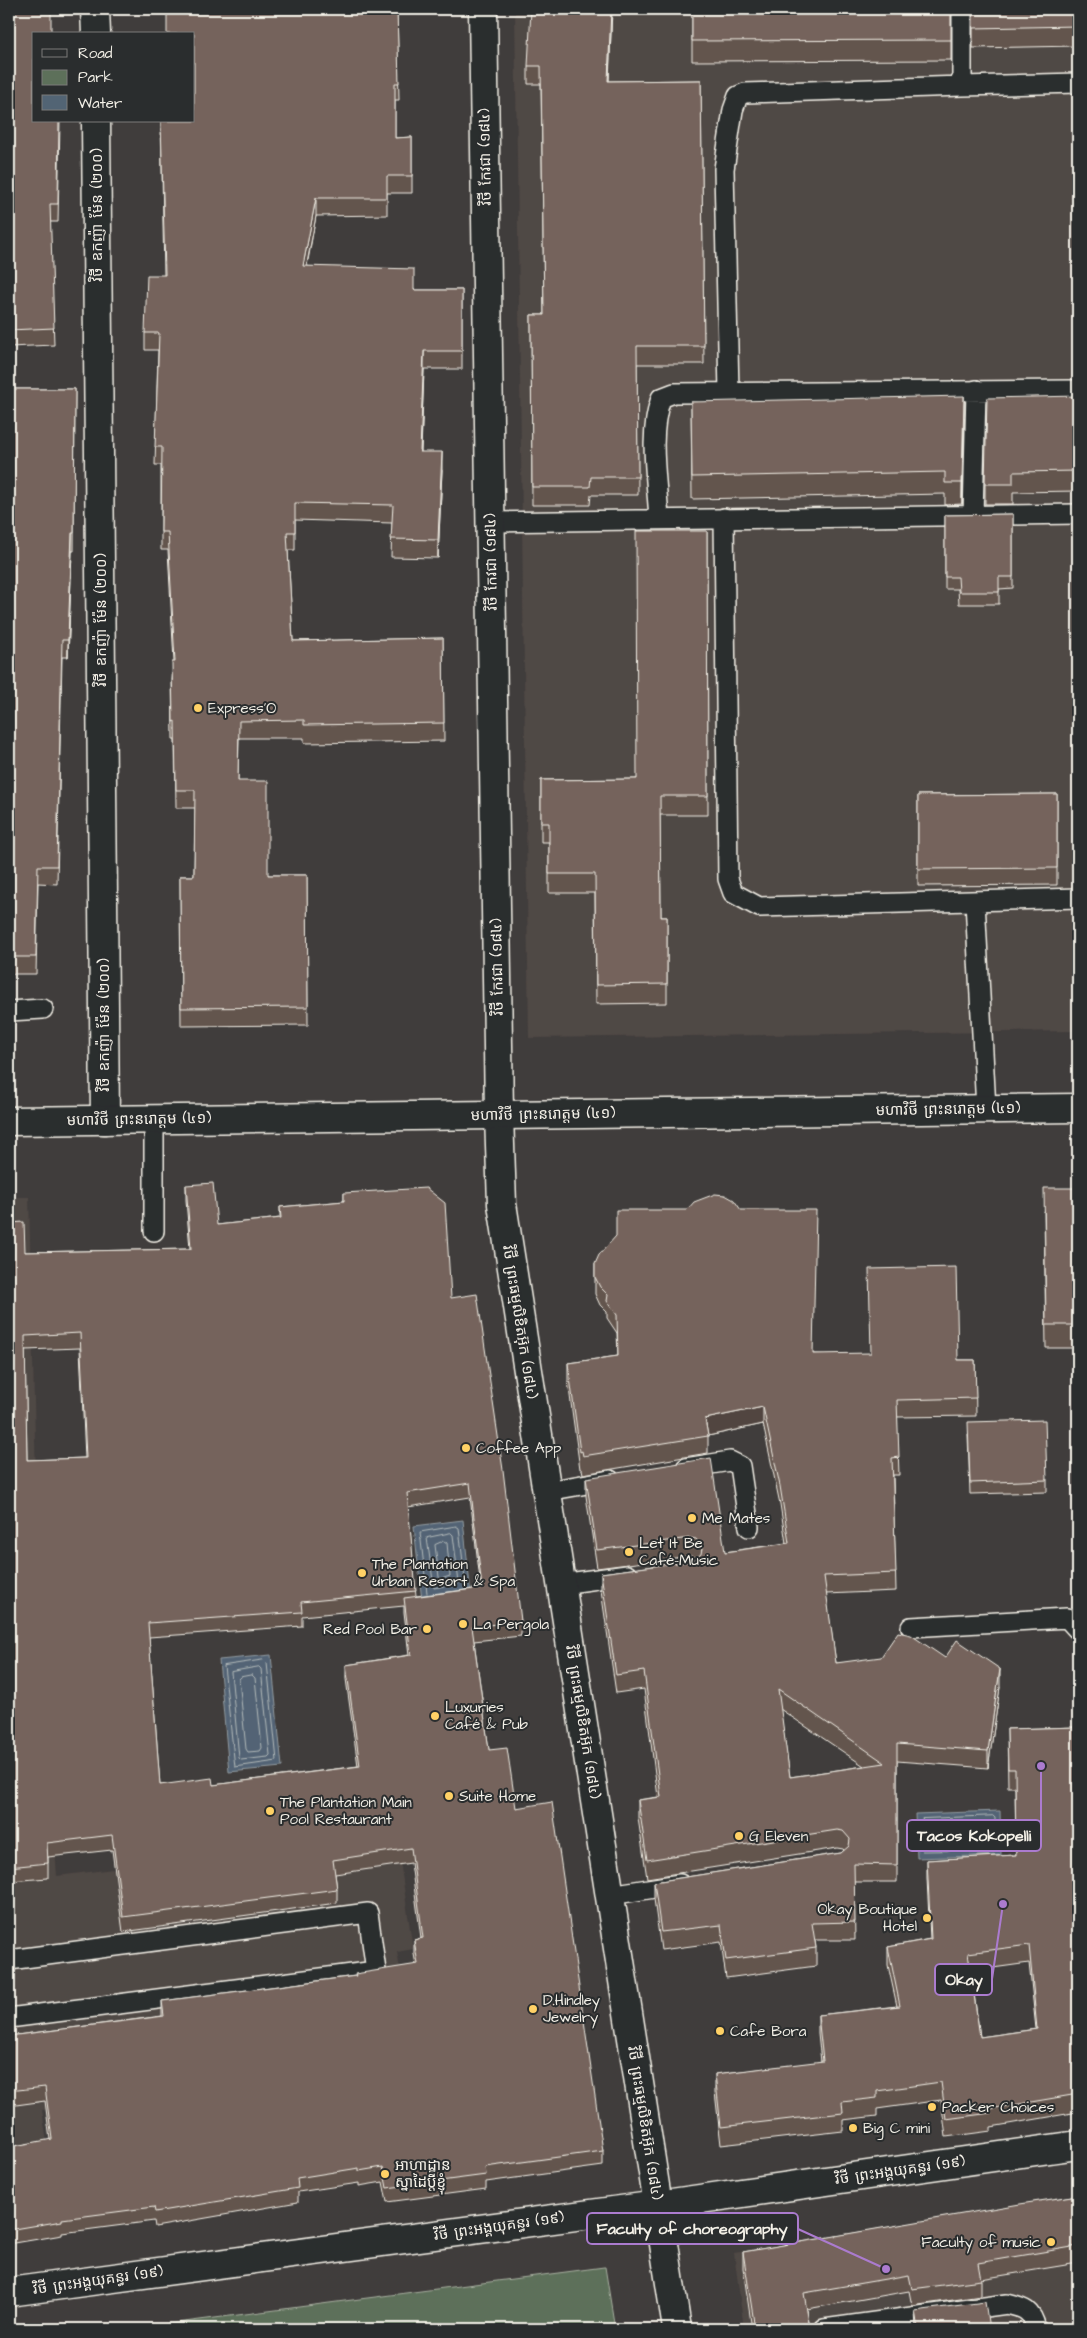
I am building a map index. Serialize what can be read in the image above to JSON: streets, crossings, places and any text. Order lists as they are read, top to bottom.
{
  "streets": {
    "street": [
      "វិថី កែវជា (១៨៤)",
      "វិថី ឧកញ៉ា ម៉ែន (២០០)",
      "មហាវិថី ព្រះនរោត្តម (៤១)",
      "វិថី ព្រះធម្មលិខិតអ៊ុក (១៨៤)",
      "វិថី ព្រះអង្គយុគន្ធរ (១៩)"
    ]
  },
  "crossings": [
    ["វិថី កែវជា (១៨៤)", "មហាវិថី ព្រះនរោត្តម (៤១)"],
    ["វិថី កែវជា (១៨៤)", "វិថី ព្រះធម្មលិខិតអ៊ុក (១៨៤)"],
    ["វិថី ឧកញ៉ា ម៉ែន (២០០)", "មហាវិថី ព្រះនរោត្តម (៤១)"],
    ["មហាវិថី ព្រះនរោត្តម (៤១)", "វិថី ព្រះធម្មលិខិតអ៊ុក (១៨៤)"],
    ["វិថី ព្រះធម្មលិខិតអ៊ុក (១៨៤)", "វិថី ព្រះអង្គយុគន្ធរ (១៩)"]
  ],
  "places": [
    "Express'O",
    "Coffee App",
    "Me Mates",
    "Let It Be Café-Music",
    "The Plantation Urban Resort & Spa",
    "La Pergola",
    "Red Pool Bar",
    "Luxuries Café & Pub",
    "Tacos Kokopelli",
    "Suite Home",
    "The Plantation Main Pool Restaurant",
    "G Eleven",
    "Okay",
    "Okay Boutique Hotel",
    "D.Hindley Jewelry",
    "Cafe Bora",
    "Packer Choices",
    "Big C mini",
    "អាហាដ្ឋាន ស្នាដៃប្ដីខ្ញុំ",
    "Faculty of music",
    "Faculty of choreography"
  ],
  "legend": ["Road", "Park", "Water"]
}
